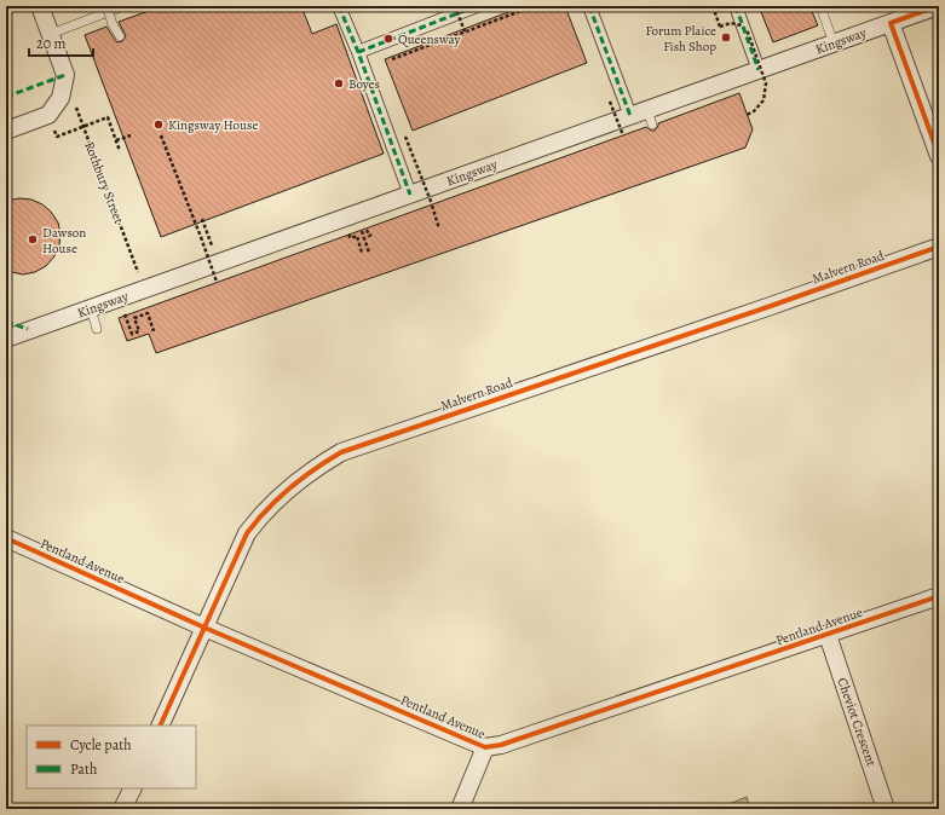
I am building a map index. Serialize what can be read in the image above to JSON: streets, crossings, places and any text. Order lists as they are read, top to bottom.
{
  "streets": {
    "street": [
      "Kingsway",
      "Malvern Road",
      "Pentland Avenue",
      "Cheviot Crescent"
    ],
    "path": ["Rothbury Street"]
  },
  "crossings": [
    ["Kingsway", "Rothbury Street"],
    ["Malvern Road", "Pentland Avenue"],
    ["Pentland Avenue", "Cheviot Crescent"]
  ],
  "places": [
    "Forum Plaice Fish Shop",
    "Queensway",
    "Boyes",
    "Kingsway House",
    "Dawson House"
  ],
  "legend": ["Cycle path", "Path"],
  "scale_bar": "20 m"
}
